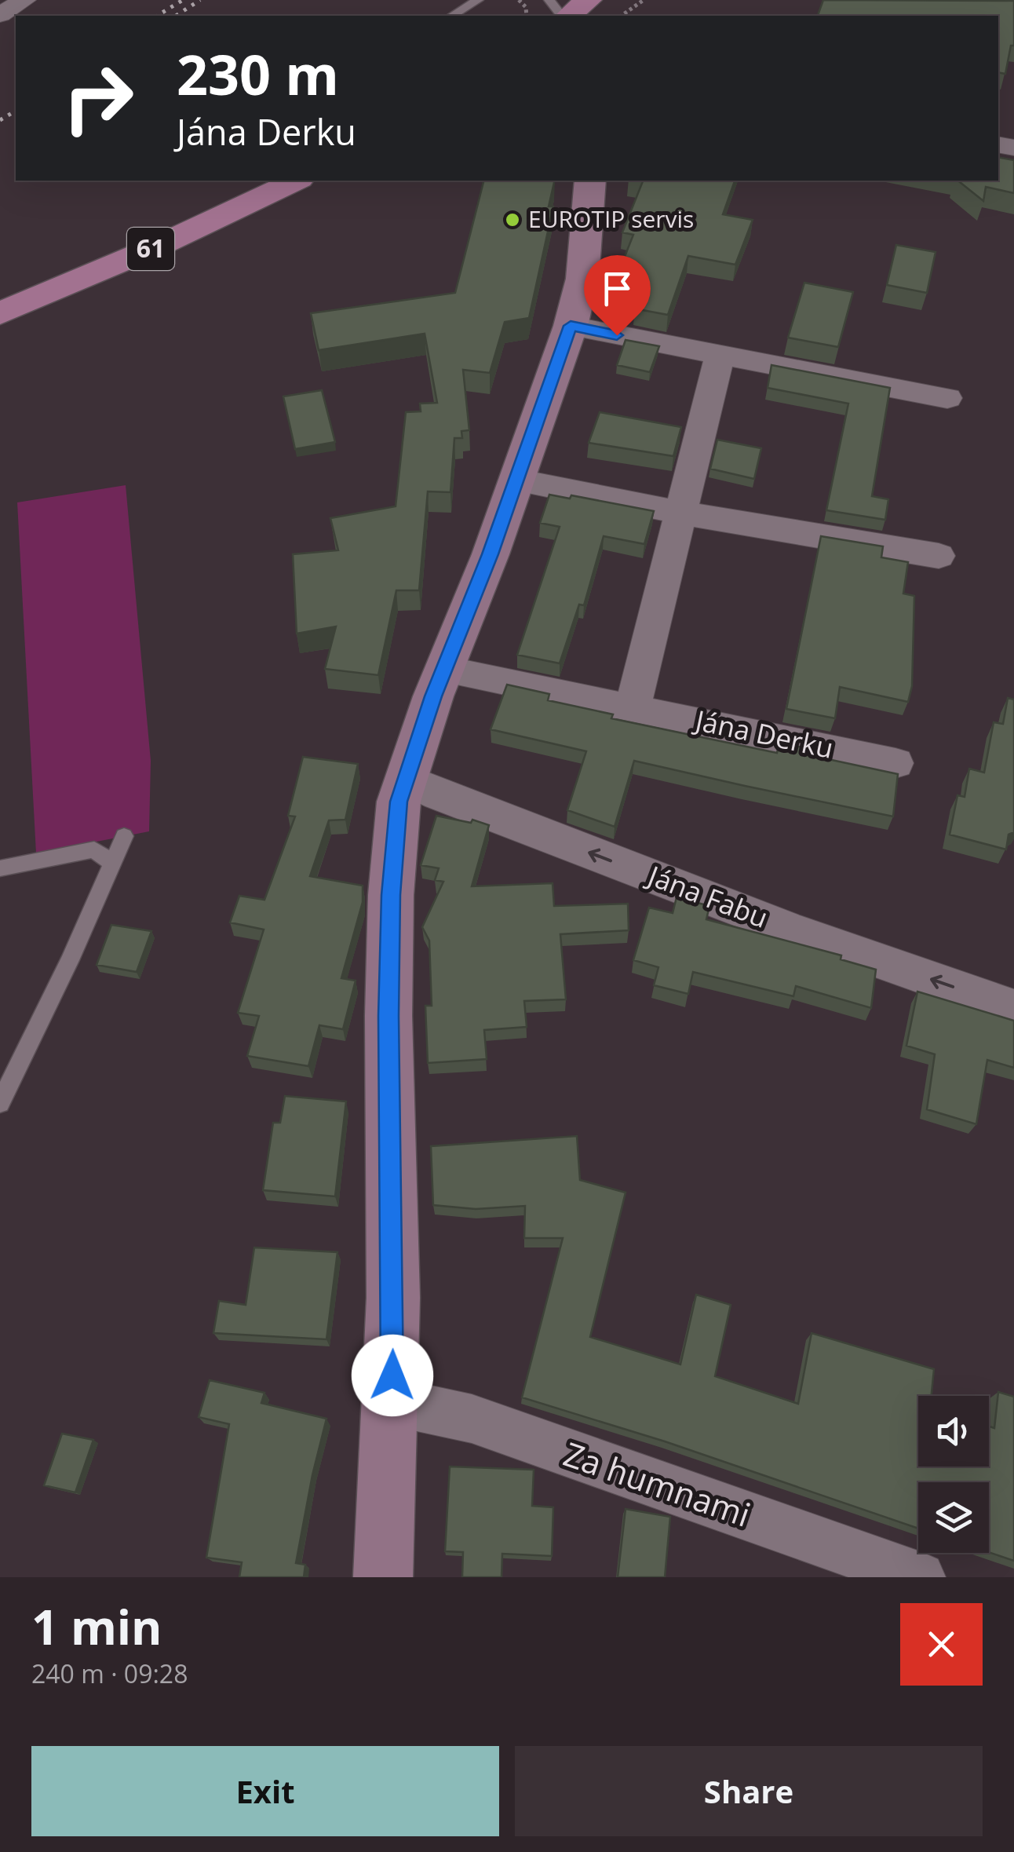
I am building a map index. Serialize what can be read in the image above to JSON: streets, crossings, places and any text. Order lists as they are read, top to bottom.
{
  "streets": {
    "main road": ["61"],
    "street": ["Jána Derku", "Jána Fabu", "Za humnami"]
  },
  "one_way": ["Jána Fabu"],
  "places": ["EUROTIP servis"],
  "page": {
    "turn": ["230 m", "Jána Derku"],
    "heading": ["1 min", "240 m · 09:28"],
    "buttons": ["Exit", "Share"]
  }
}
